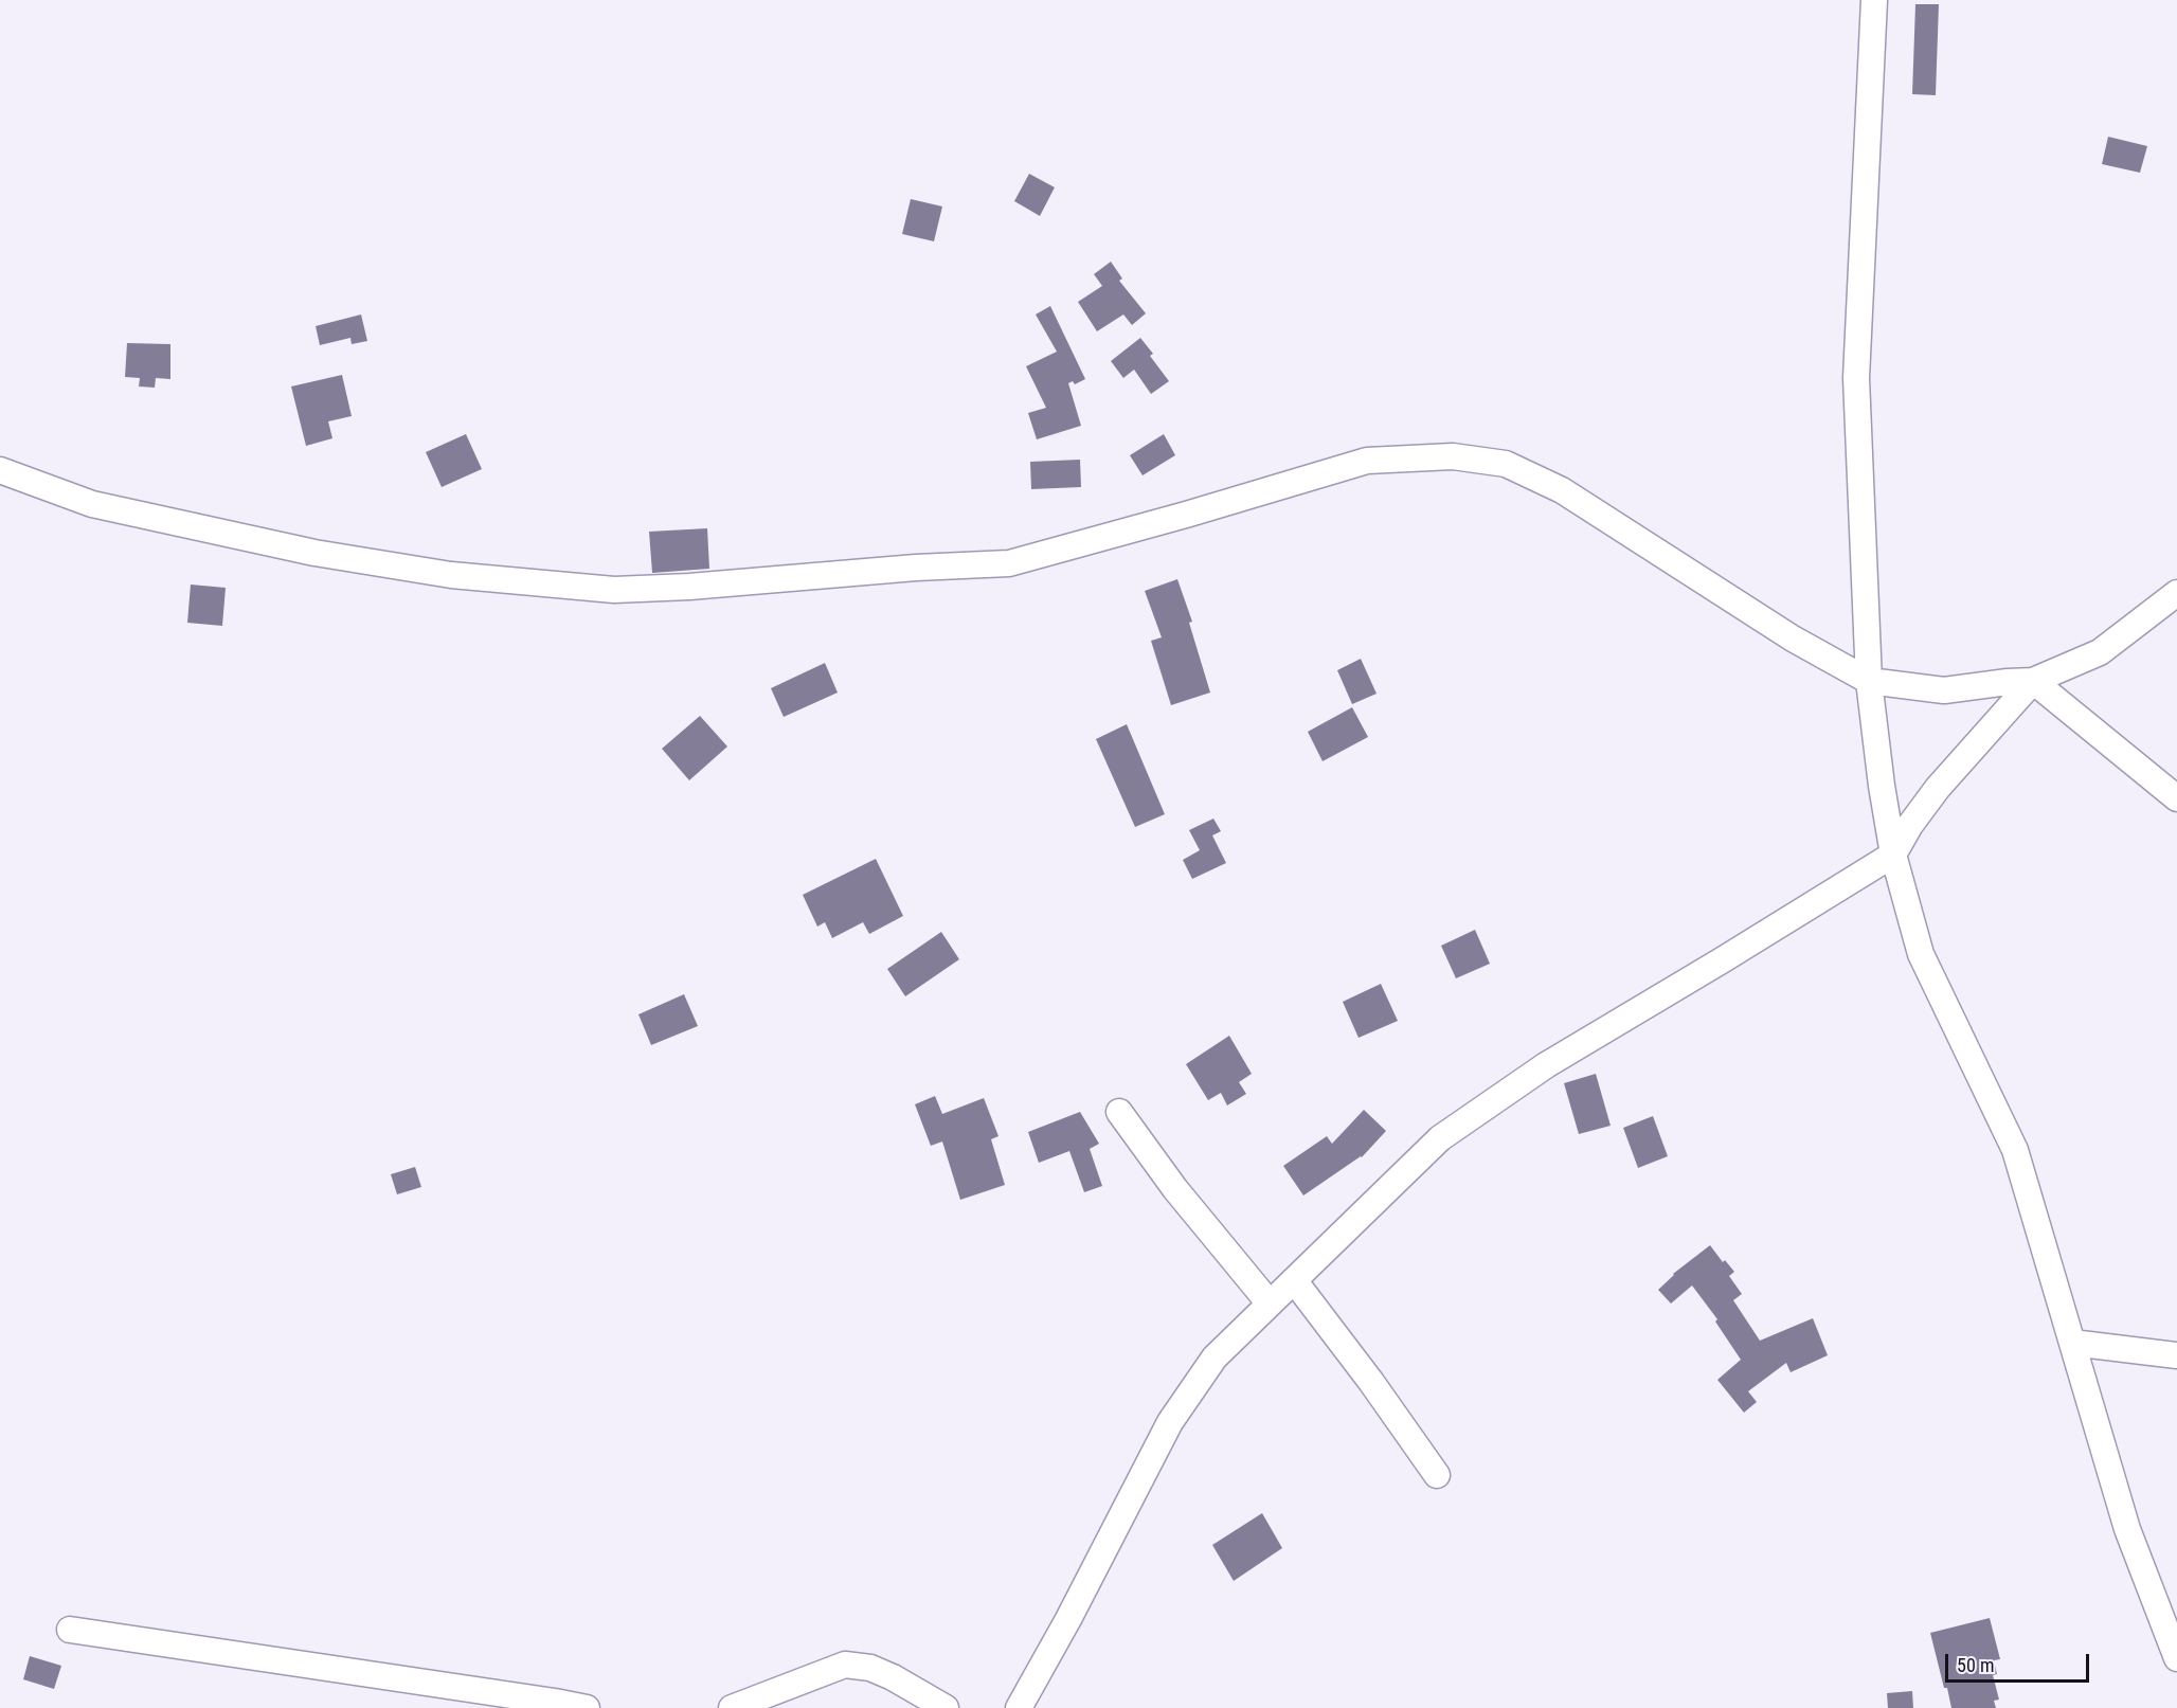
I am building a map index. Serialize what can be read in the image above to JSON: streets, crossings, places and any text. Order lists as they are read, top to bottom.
{
  "scale_bar": "50 m"
}
